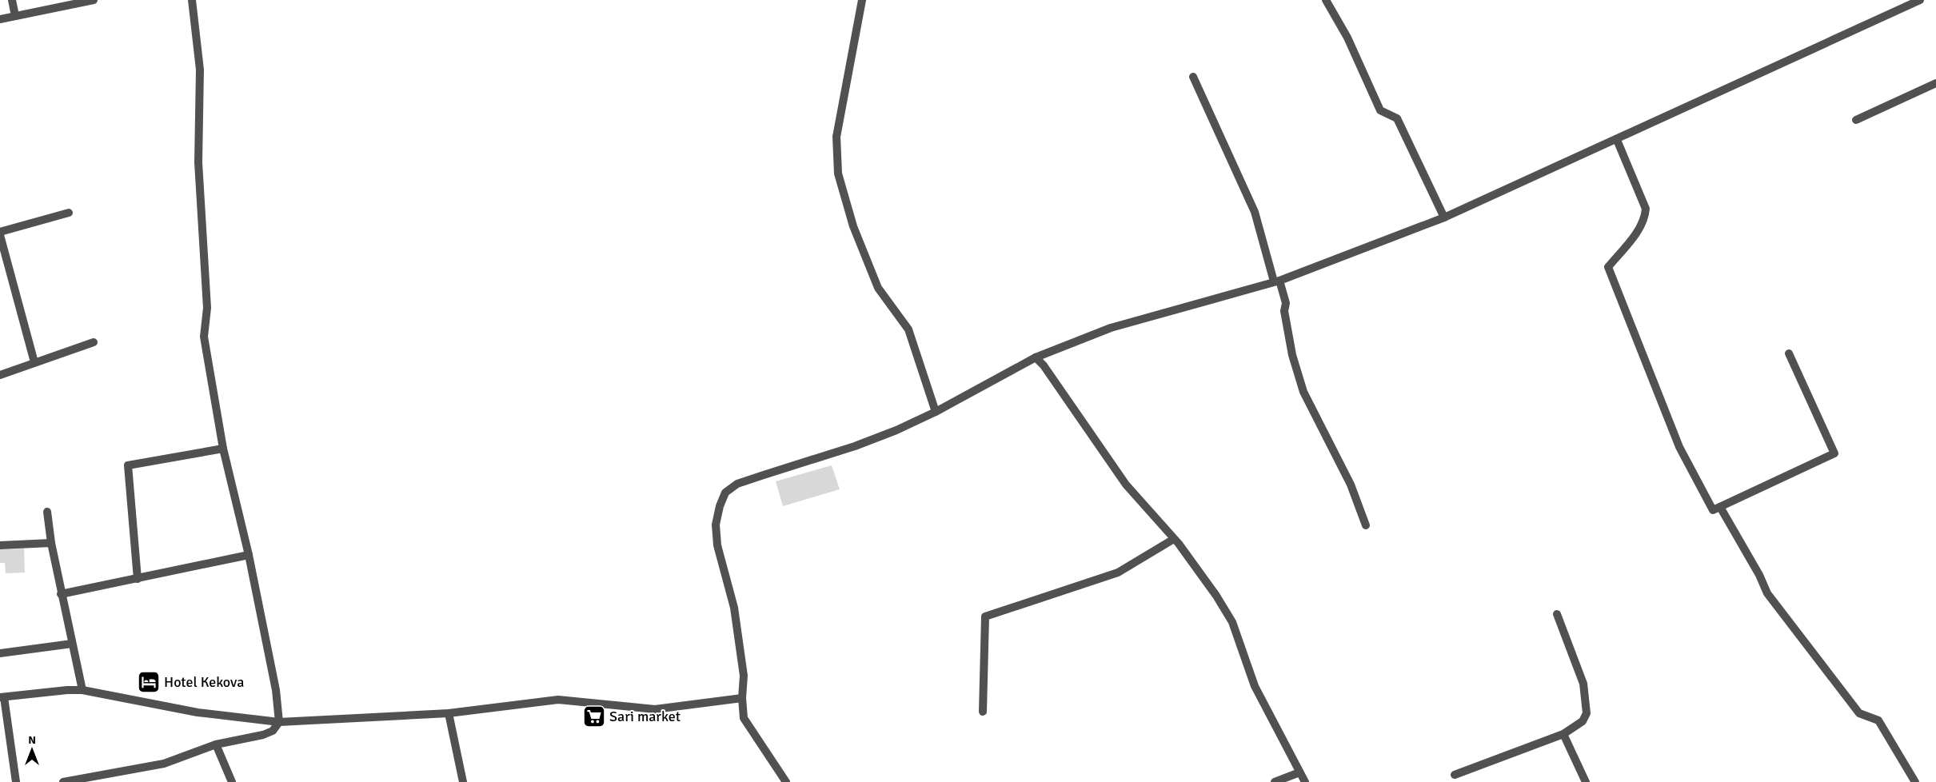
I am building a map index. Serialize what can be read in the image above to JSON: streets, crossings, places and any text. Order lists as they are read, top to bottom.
{
  "places": {
    "hotel": ["Hotel Kekova"],
    "supermarket": ["Sari market"]
  },
  "north": "top"
}
